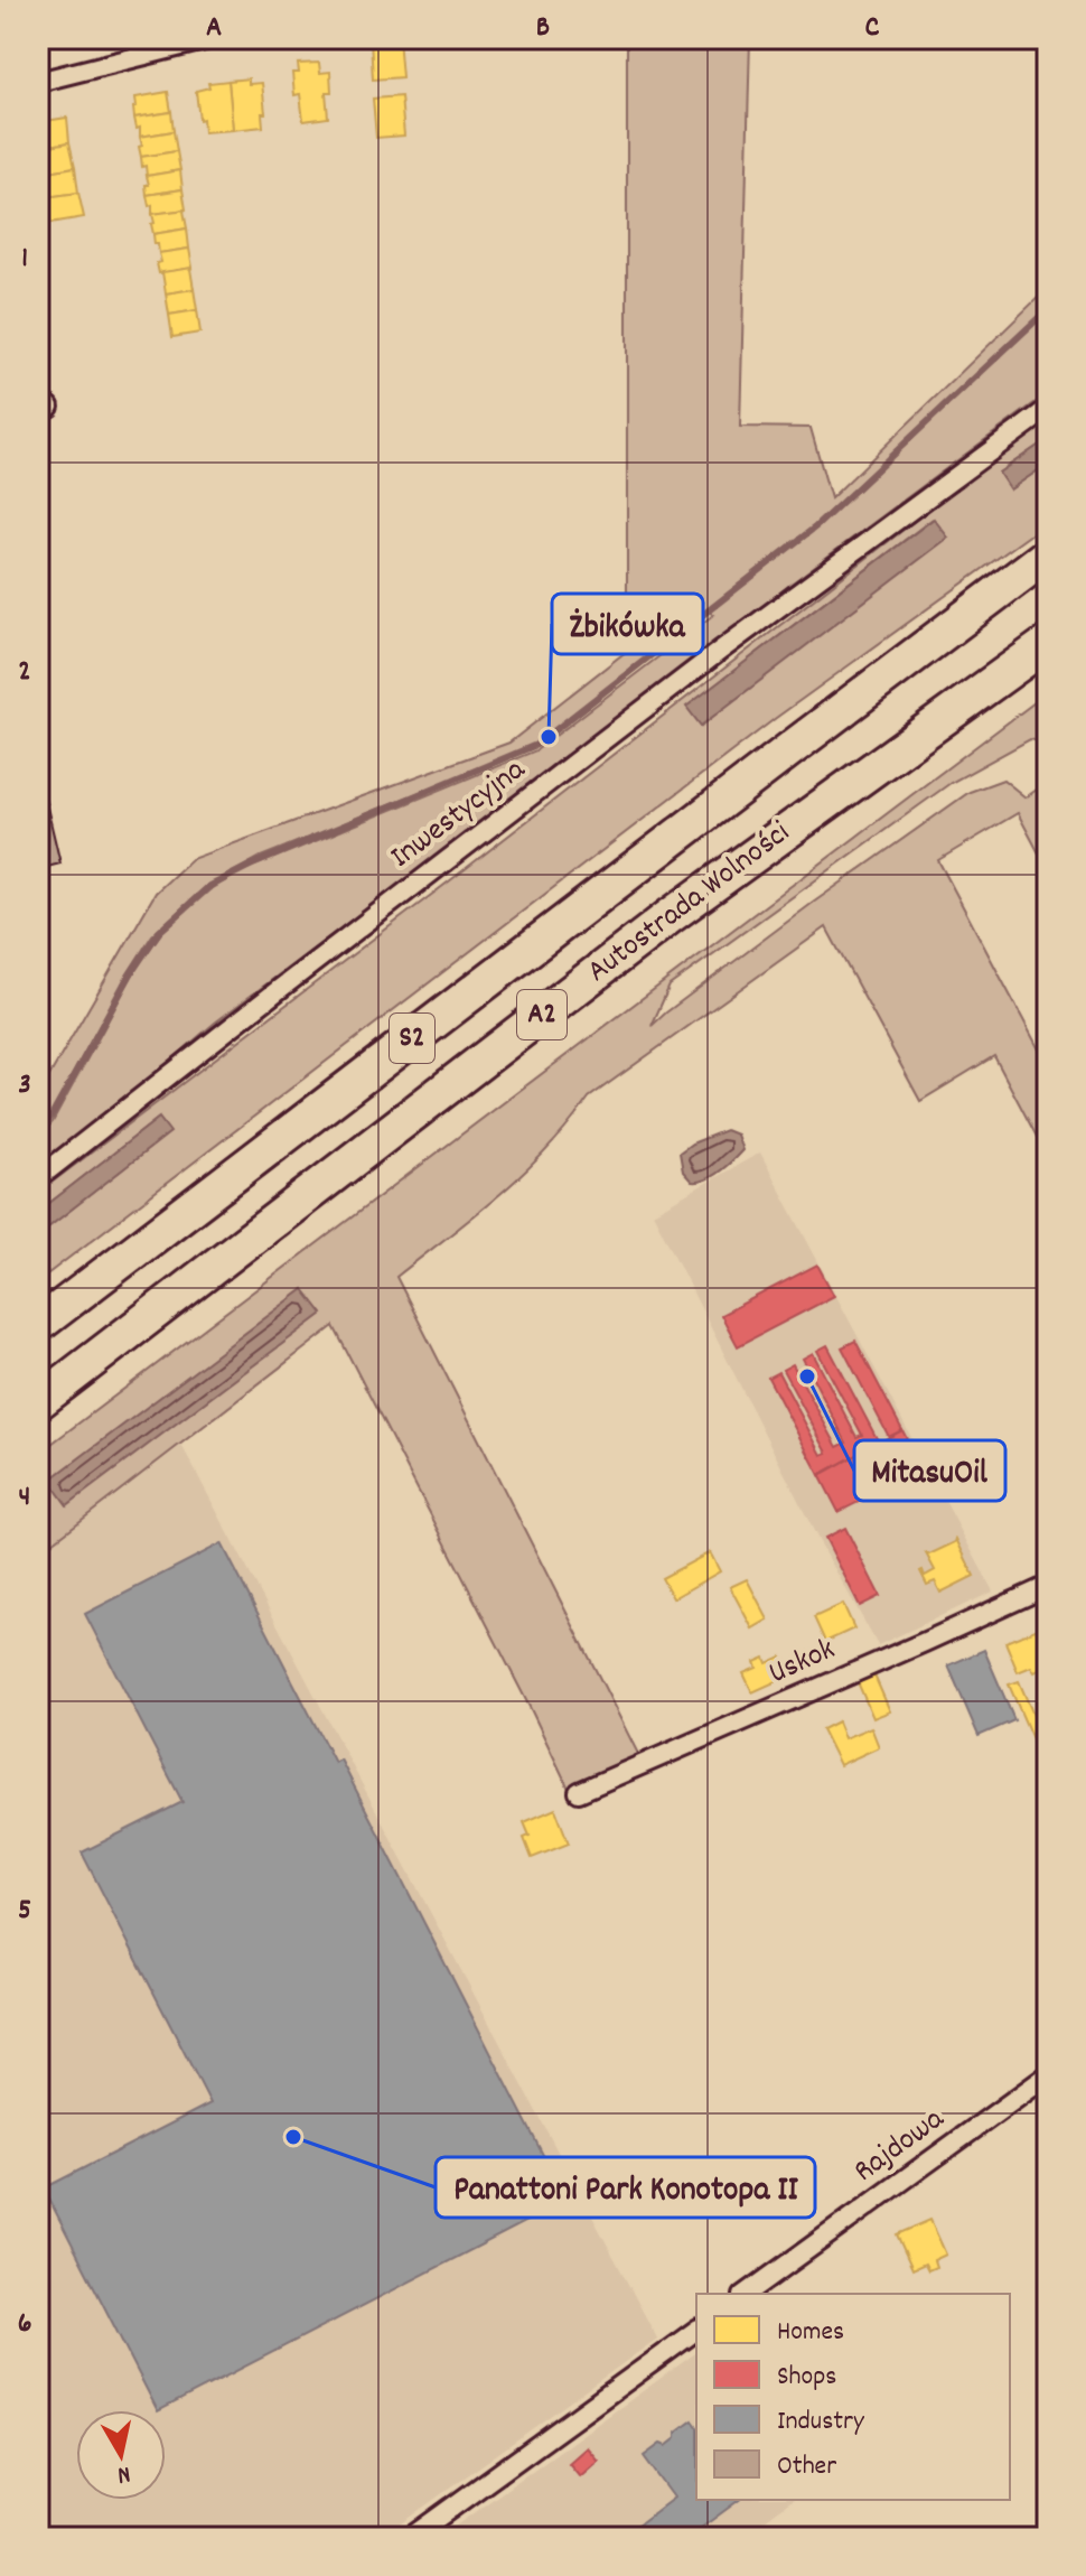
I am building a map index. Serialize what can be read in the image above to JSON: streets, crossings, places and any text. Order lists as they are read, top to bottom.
{
  "streets": {
    "highway": ["Autostrada Wolności", "A2", "S2"],
    "street": ["Inwestycyjna", "Uskok", "Rajdowa"]
  },
  "places": ["Żbikówka", "MitasuOil", "Panattoni Park Konotopa II"],
  "legend": [
    "Homes",
    "Shops",
    "Industry",
    "Other"
  ],
  "north": "bottom",
  "grid": {
    "columns": ["A", "B", "C"],
    "rows": [
      "1",
      "2",
      "3",
      "4",
      "5",
      "6"
    ]
  }
}
